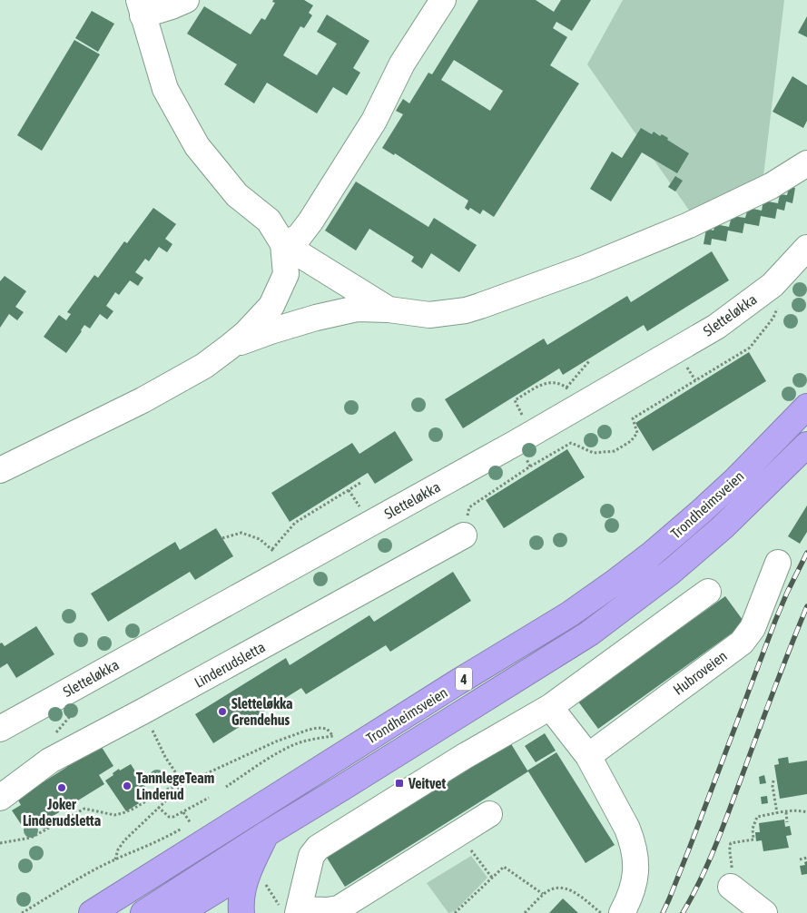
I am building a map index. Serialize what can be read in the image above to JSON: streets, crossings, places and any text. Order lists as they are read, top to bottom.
{
  "streets": {
    "highway": ["Trondheimsveien", "4"],
    "street": ["Sletteløkka", "Linderudsletta", "Hubroveien"]
  },
  "places": {
    "other": ["Sletteløkka Grendehus", "TannlegeTeam Linderud", "Joker Linderudsletta"],
    "transit": ["Veitvet"]
  }
}
